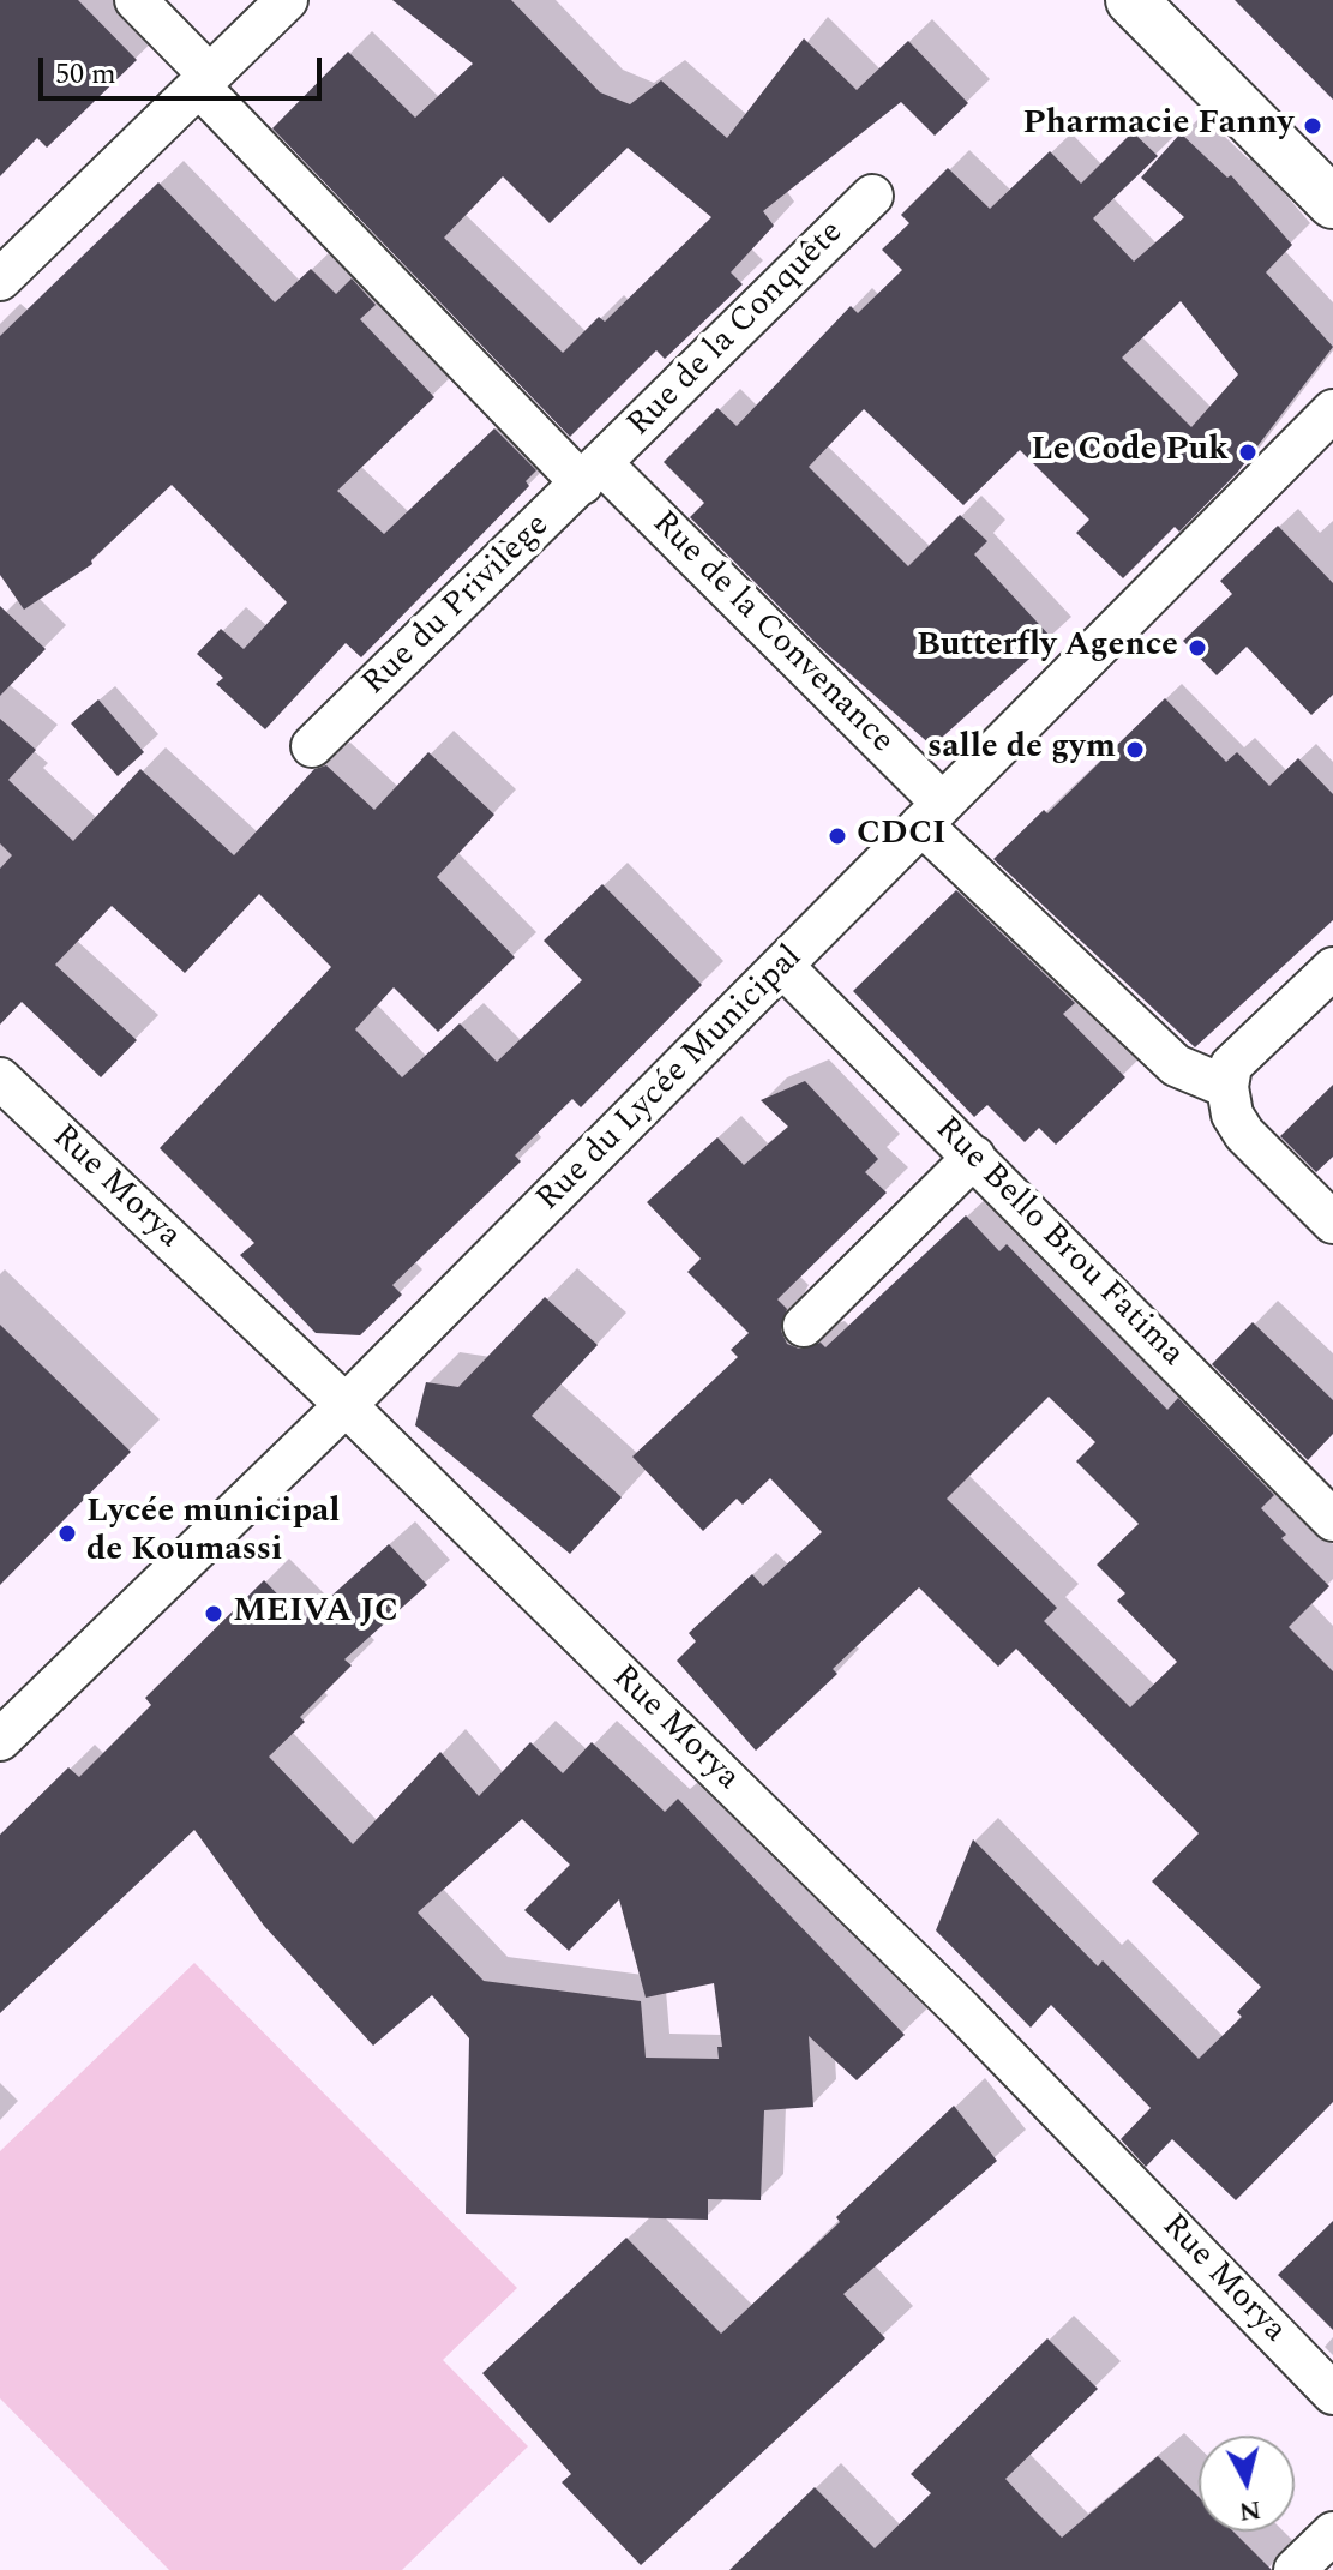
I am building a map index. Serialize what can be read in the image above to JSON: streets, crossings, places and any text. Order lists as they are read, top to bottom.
{
  "streets": {
    "street": [
      "Rue de la Conquête",
      "Rue du Privilège",
      "Rue de la Convenance",
      "Rue du Lycée Municipal",
      "Rue Morya",
      "Rue Bello Brou Fatima"
    ]
  },
  "crossings": [
    ["Rue de la Conquête", "Rue du Privilège"],
    ["Rue de la Conquête", "Rue de la Convenance"],
    ["Rue du Privilège", "Rue de la Convenance"],
    ["Rue de la Convenance", "Rue du Lycée Municipal"],
    ["Rue du Lycée Municipal", "Rue Morya"],
    ["Rue du Lycée Municipal", "Rue Bello Brou Fatima"]
  ],
  "places": [
    "Pharmacie Fanny",
    "Le Code Puk",
    "Butterfly Agence",
    "salle de gym",
    "CDCI",
    "Lycée municipal de Koumassi",
    "MEIVA JC"
  ],
  "scale_bar": "50 m",
  "north": "bottom"
}
